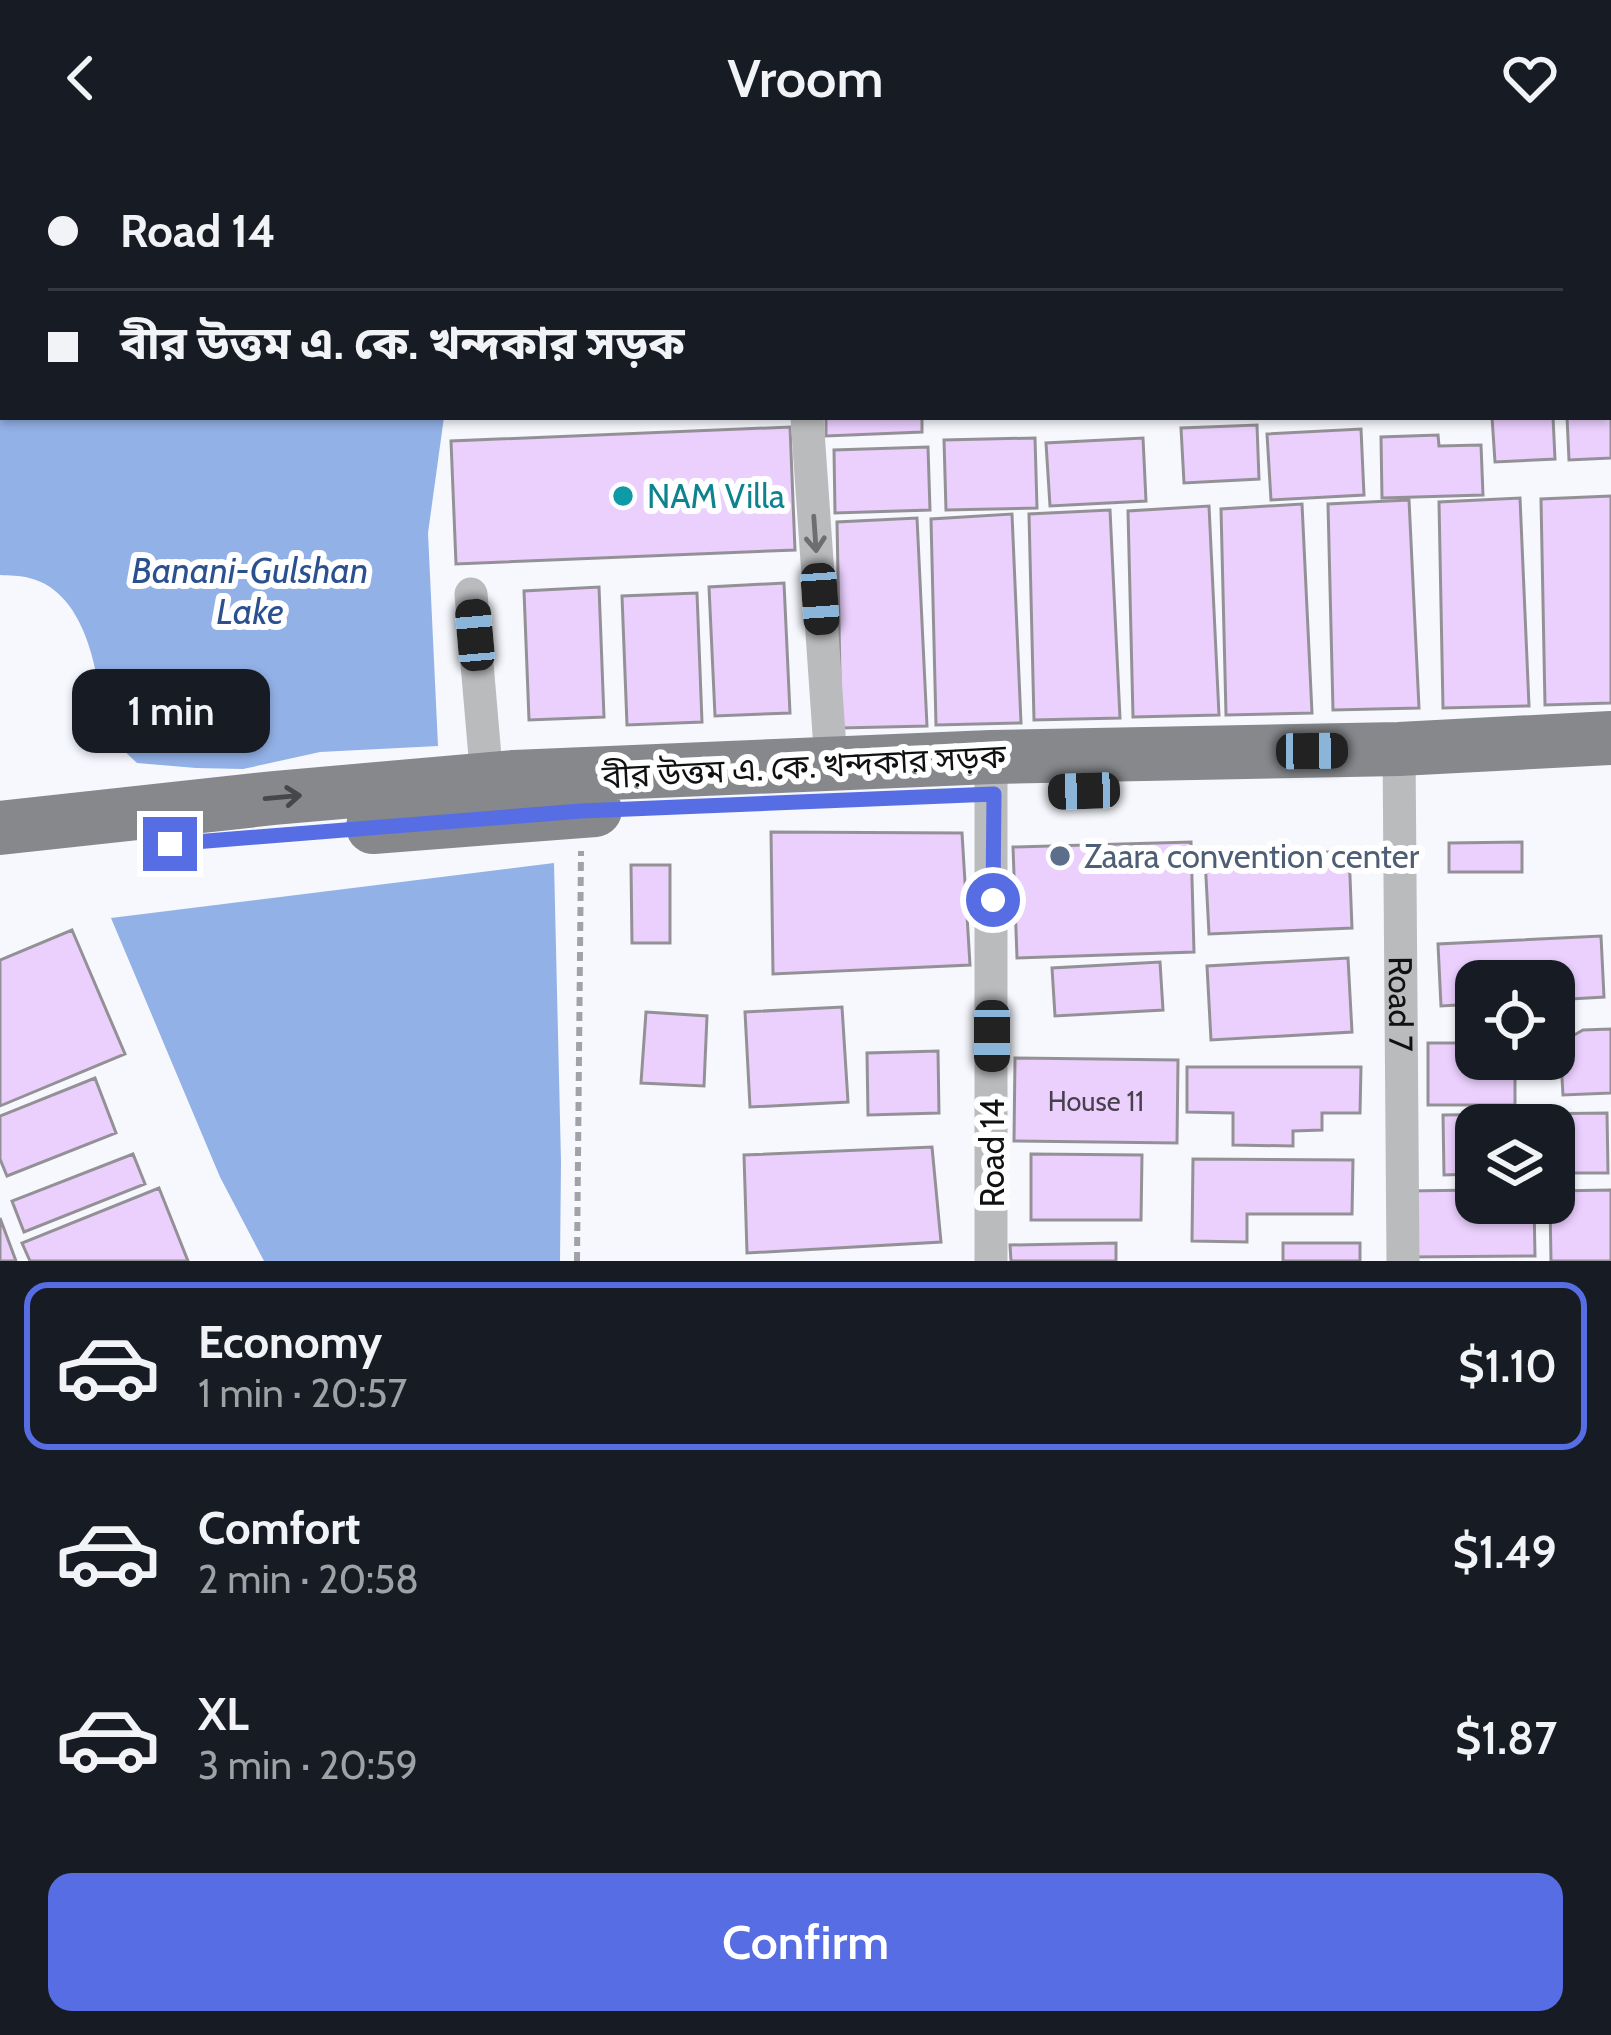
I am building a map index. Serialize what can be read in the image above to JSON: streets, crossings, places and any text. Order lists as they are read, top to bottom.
{
  "streets": {
    "main road": ["বীর উত্তম এ. কে. খন্দকার সড়ক"],
    "street": ["Road 7", "Road 14"]
  },
  "crossings": [
    ["বীর উত্তম এ. কে. খন্দকার সড়ক", "Road 7"],
    ["বীর উত্তম এ. কে. খন্দকার সড়ক", "Road 14"]
  ],
  "water": ["Banani-Gulshan Lake"],
  "places": ["NAM Villa", "Zaara convention center"],
  "house_numbers": ["House 11"],
  "page": {
    "header": "Vroom",
    "banner": ["Road 14", "বীর উত্তম এ. কে. খন্দকার সড়ক"],
    "bubble": "1 min",
    "list": [
      {
        "name": "Economy",
        "note": "1 min · 20:57",
        "value": "$1.10"
      },
      {
        "name": "Comfort",
        "note": "2 min · 20:58",
        "value": "$1.49"
      },
      {
        "name": "XL",
        "note": "3 min · 20:59",
        "value": "$1.87"
      }
    ],
    "buttons": "Confirm"
  }
}
